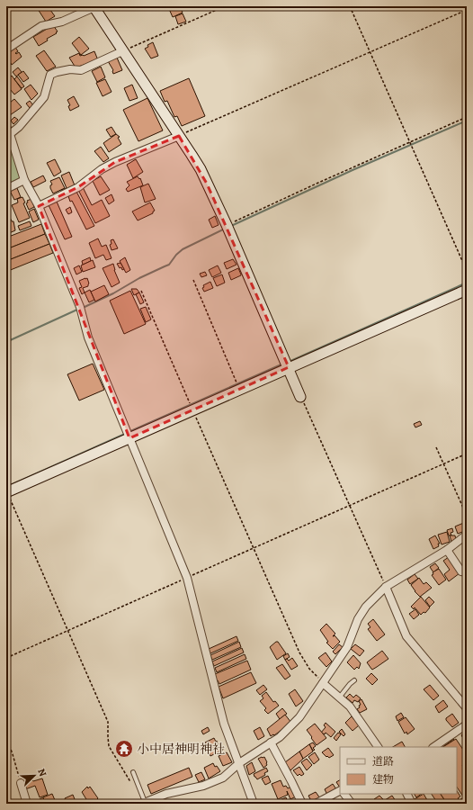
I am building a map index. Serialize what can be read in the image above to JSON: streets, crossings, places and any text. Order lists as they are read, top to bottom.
{
  "places": {
    "temple": ["小中居神明神社"]
  },
  "legend": ["道路", "建物"],
  "north": "top right"
}
